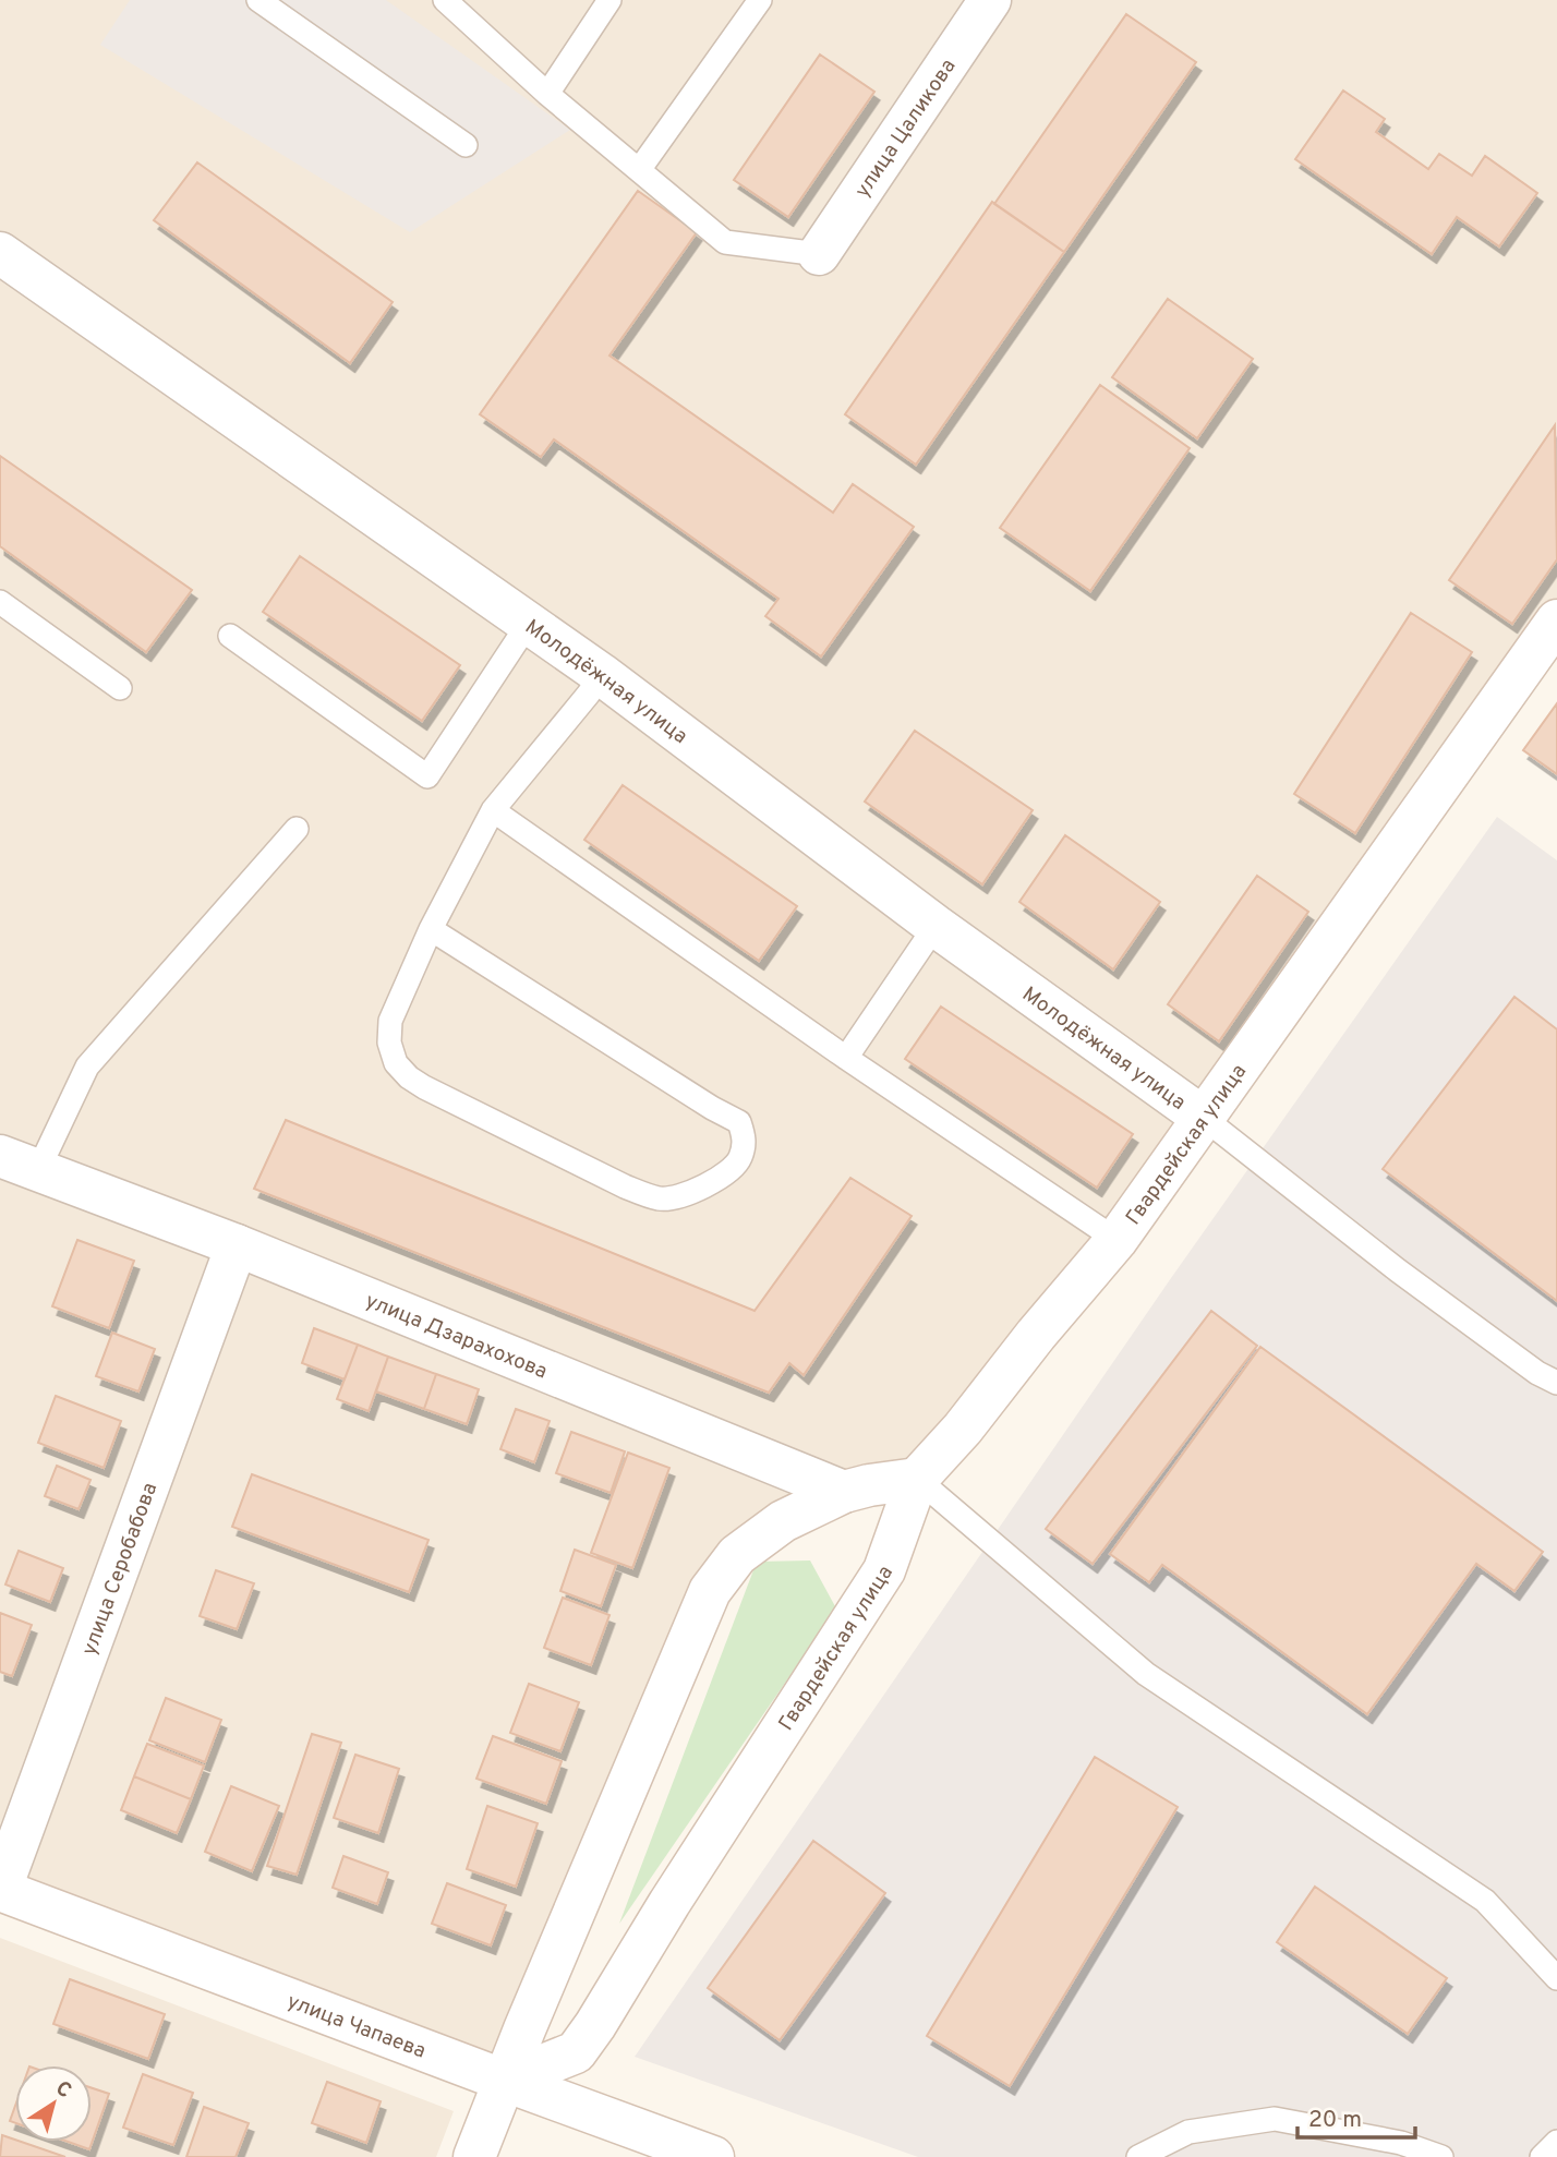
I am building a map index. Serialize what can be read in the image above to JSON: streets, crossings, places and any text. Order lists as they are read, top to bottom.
{
  "streets": {
    "street": [
      "улица Цаликова",
      "Молодёжная улица",
      "Гвардейская улица",
      "улица Дзарахохова",
      "улица Серобабова",
      "улица Чапаева"
    ]
  },
  "crossings": [
    ["Молодёжная улица", "Гвардейская улица"],
    ["Гвардейская улица", "улица Чапаева"],
    ["улица Дзарахохова", "улица Серобабова"],
    ["улица Серобабова", "улица Чапаева"]
  ],
  "scale_bar": "20 m",
  "north": "top right"
}
